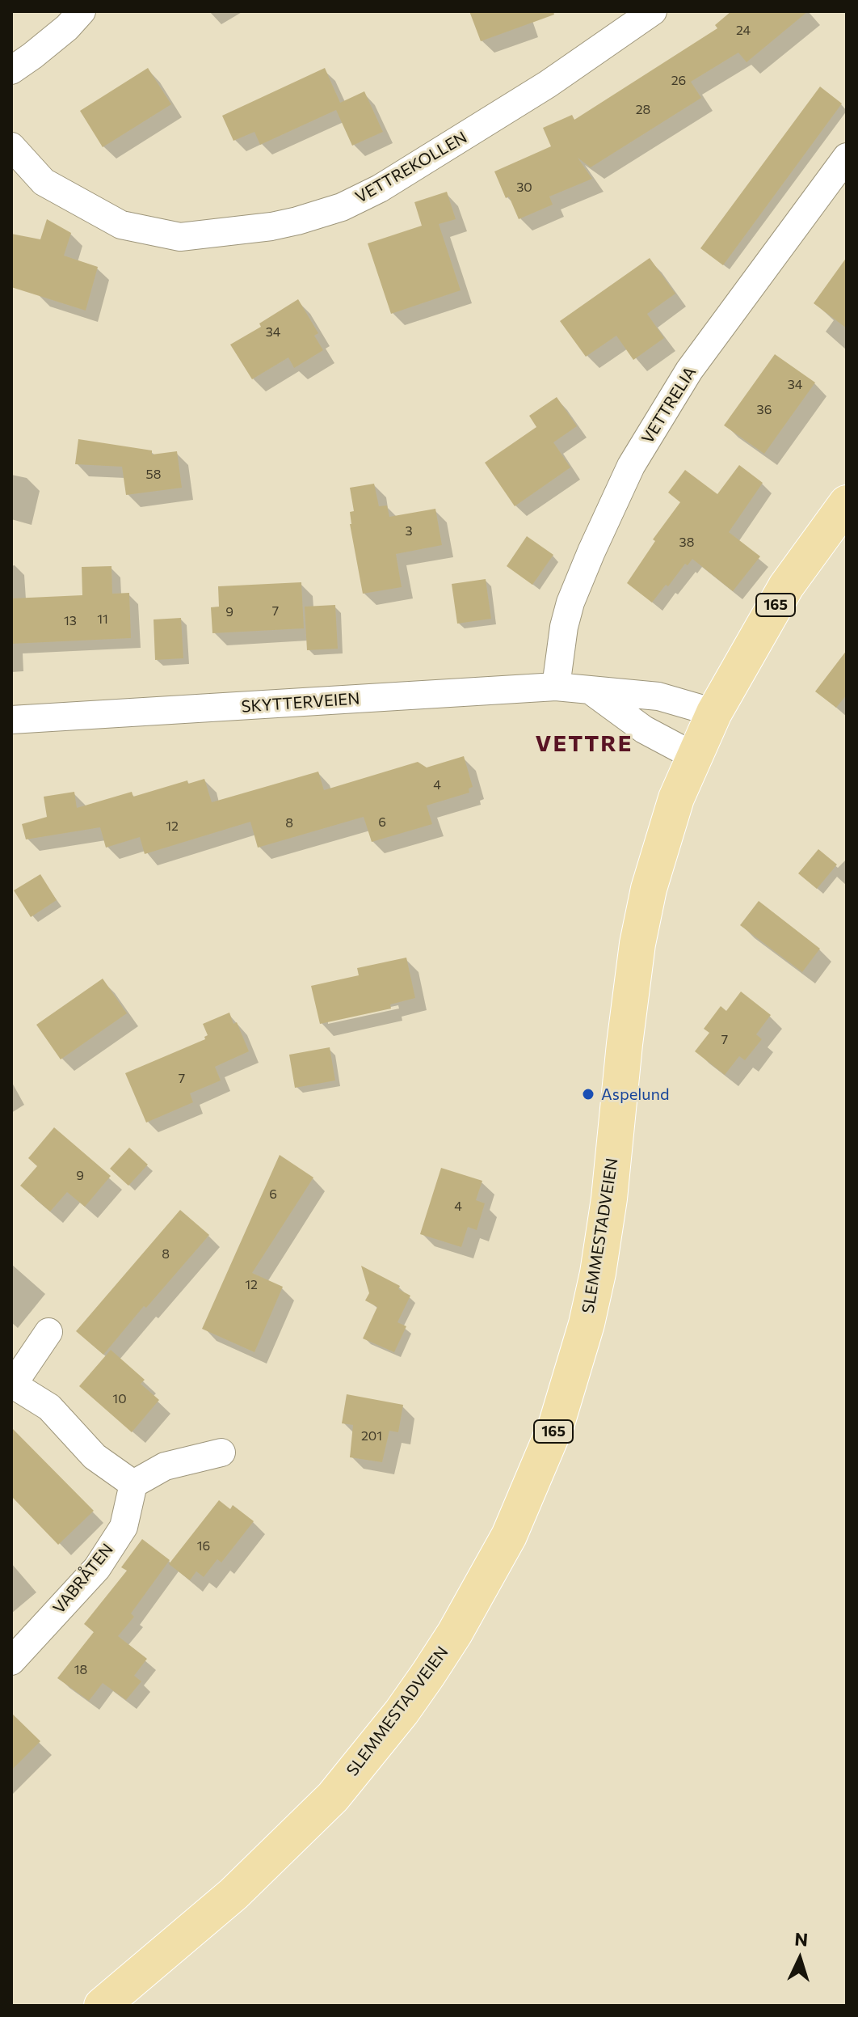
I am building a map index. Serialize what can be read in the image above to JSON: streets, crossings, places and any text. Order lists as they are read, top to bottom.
{
  "streets": {
    "main road": ["165", "SLEMMESTADVEIEN"],
    "street": [
      "VETTREKOLLEN",
      "VETTRELIA",
      "SKYTTERVEIEN",
      "VABRÅTEN"
    ]
  },
  "crossings": [
    ["VETTRELIA", "SKYTTERVEIEN"],
    ["SKYTTERVEIEN", "SLEMMESTADVEIEN"]
  ],
  "districts": ["VETTRE"],
  "places": ["Aspelund"],
  "house_numbers": [
    "24",
    "26",
    "28",
    "30",
    "34",
    "34",
    "36",
    "58",
    "3",
    "38",
    "7",
    "9",
    "11",
    "13",
    "4",
    "6",
    "8",
    "12",
    "7",
    "7",
    "9",
    "6",
    "4",
    "8",
    "12",
    "10",
    "201",
    "16",
    "18"
  ],
  "north": "top"
}
